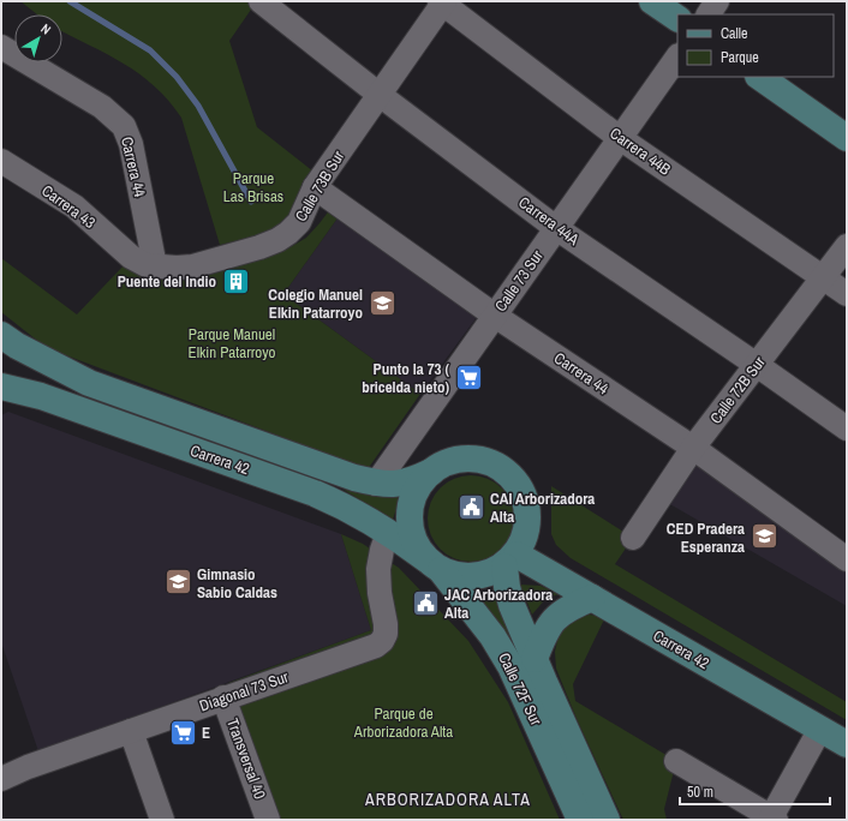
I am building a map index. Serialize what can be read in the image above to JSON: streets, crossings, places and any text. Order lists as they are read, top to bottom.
{
  "streets": {
    "street": [
      "Carrera 44B",
      "Carrera 44",
      "Calle 73B Sur",
      "Carrera 43",
      "Carrera 44A",
      "Calle 73 Sur",
      "Calle 72B Sur",
      "Carrera 42",
      "Calle 72F Sur",
      "Diagonal 73 Sur",
      "Transversal 40"
    ]
  },
  "crossings": [
    ["Carrera 44B", "Calle 73B Sur"],
    ["Carrera 44B", "Calle 73 Sur"],
    ["Carrera 44B", "Calle 72B Sur"],
    ["Carrera 44", "Calle 73B Sur"],
    ["Carrera 44", "Calle 73 Sur"],
    ["Carrera 44", "Calle 72B Sur"],
    ["Calle 73B Sur", "Carrera 43"],
    ["Calle 73B Sur", "Carrera 44A"],
    ["Carrera 44A", "Calle 73 Sur"],
    ["Carrera 44A", "Calle 72B Sur"],
    ["Calle 73 Sur", "Carrera 42"],
    ["Carrera 42", "Calle 72F Sur"],
    ["Carrera 42", "Diagonal 73 Sur"],
    ["Diagonal 73 Sur", "Transversal 40"]
  ],
  "districts": ["ARBORIZADORA ALTA"],
  "parks": ["Parque Las Brisas", "Parque Manuel Elkin Patarroyo", "Parque de Arborizadora Alta"],
  "places": {
    "building": ["Puente del Indio"],
    "school or university": ["Colegio Manuel Elkin Patarroyo", "CED Pradera Esperanza", "Gimnasio Sabio Caldas"],
    "supermarket": ["Punto la 73 ( bricelda nieto)", "E"],
    "public building": ["CAI Arborizadora Alta", "JAC Arborizadora Alta"]
  },
  "legend": ["Calle", "Parque"],
  "scale_bar": "50 m",
  "north": "top right"
}
